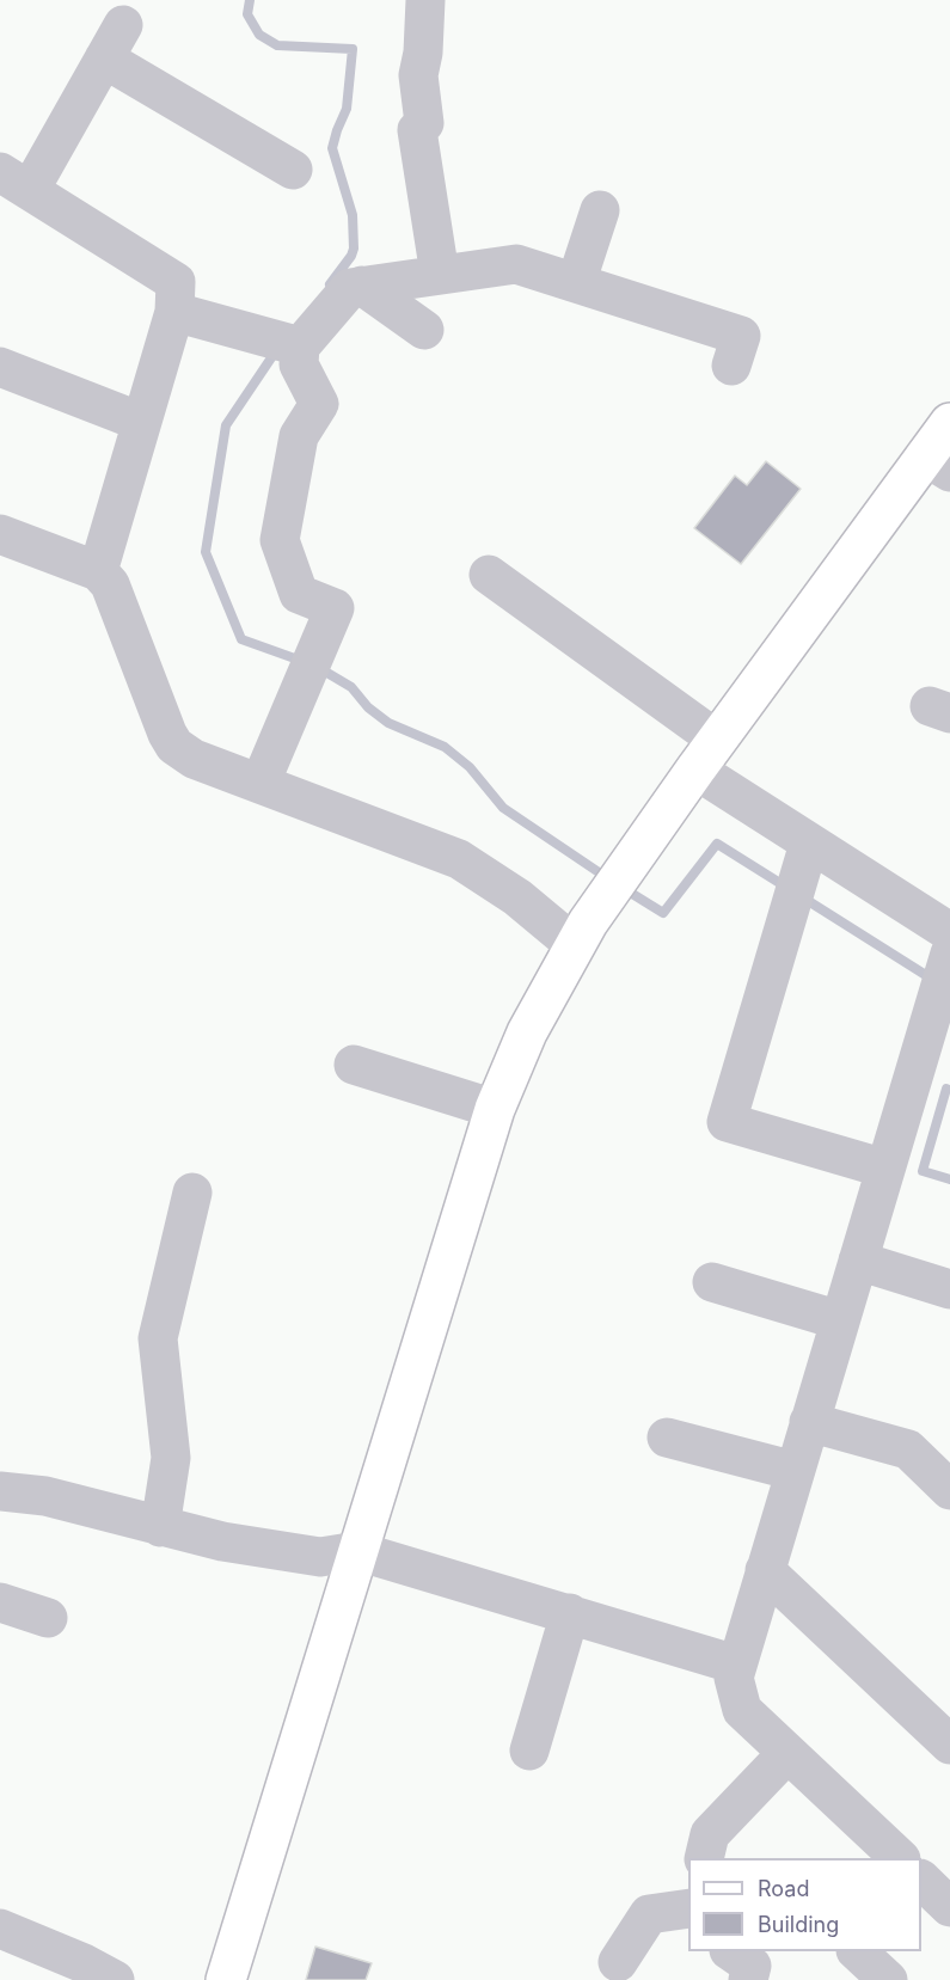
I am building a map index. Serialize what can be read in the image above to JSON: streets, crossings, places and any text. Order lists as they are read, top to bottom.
{
  "legend": ["Road", "Building"]
}
